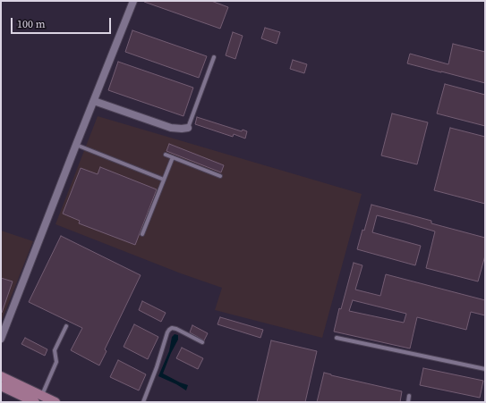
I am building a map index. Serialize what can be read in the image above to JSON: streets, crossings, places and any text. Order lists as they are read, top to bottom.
{
  "scale_bar": "100 m"
}
